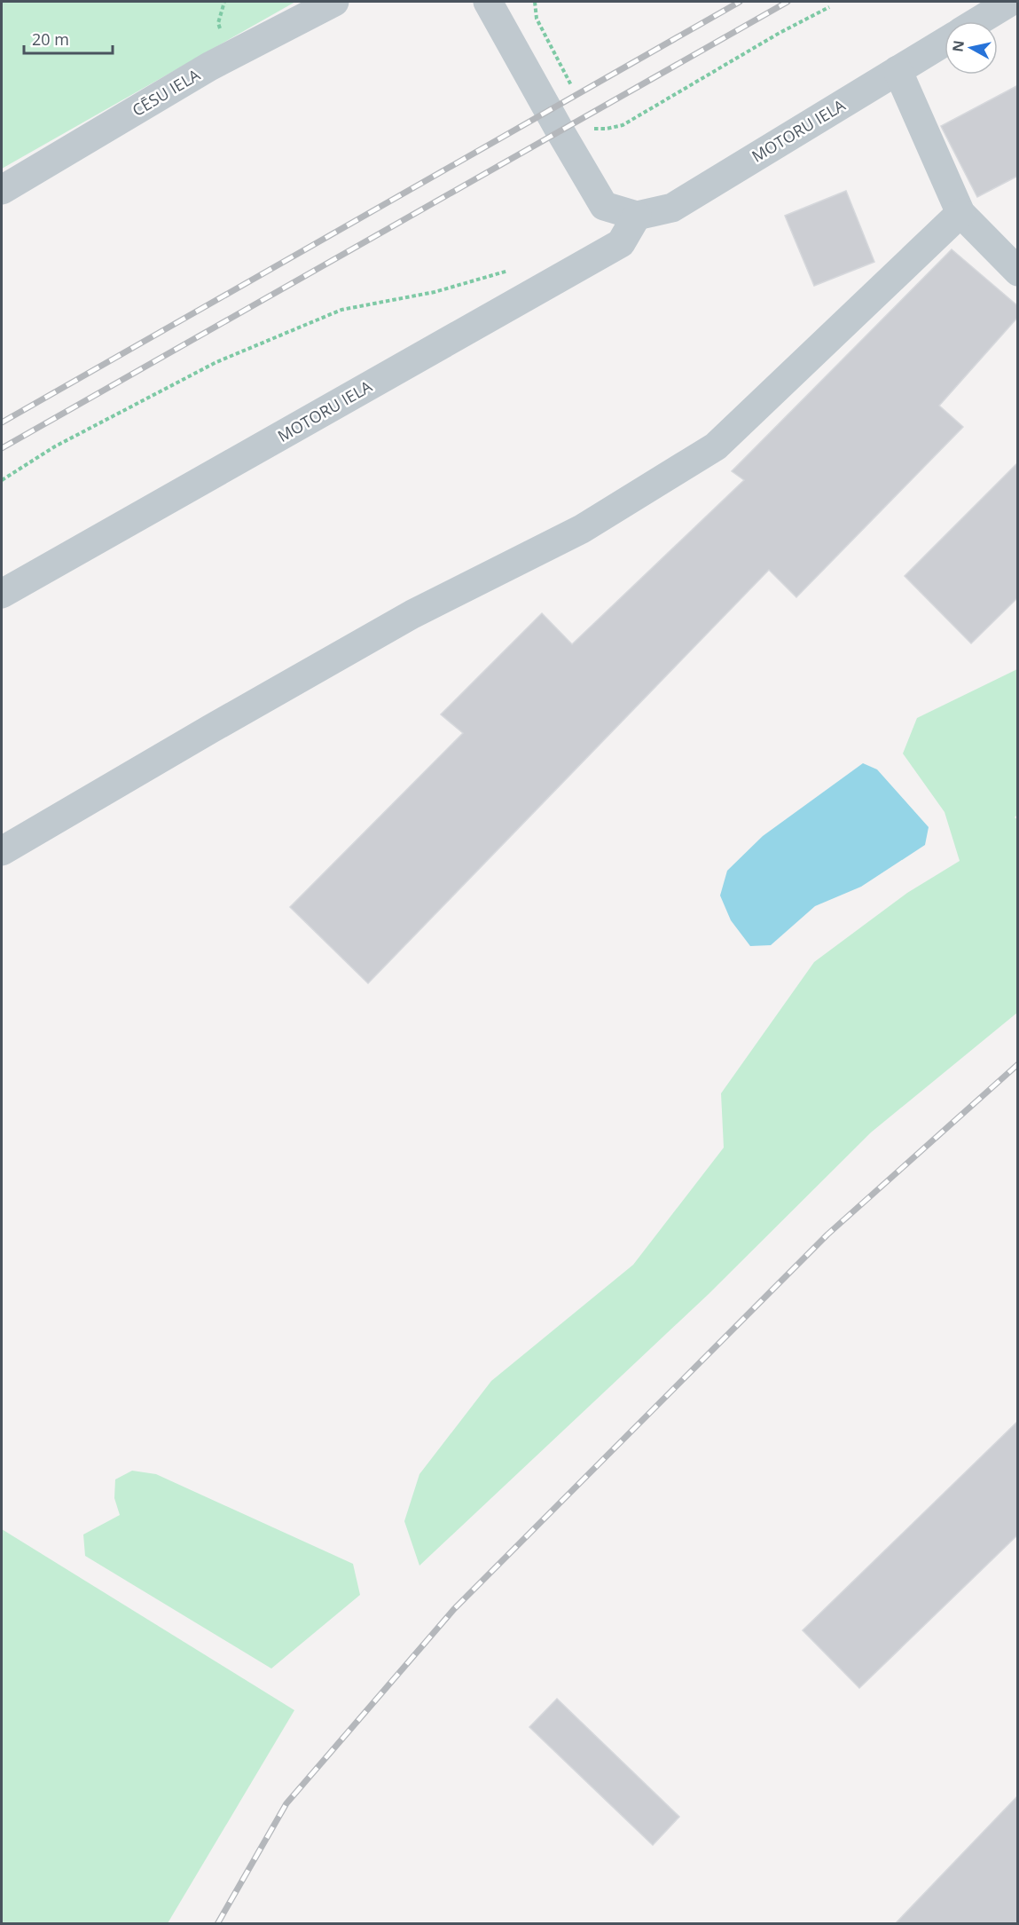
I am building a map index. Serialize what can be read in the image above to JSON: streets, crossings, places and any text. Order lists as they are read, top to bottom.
{
  "streets": {
    "street": ["CĒSU IELA", "MOTORU IELA"]
  },
  "scale_bar": "20 m",
  "north": "left"
}
